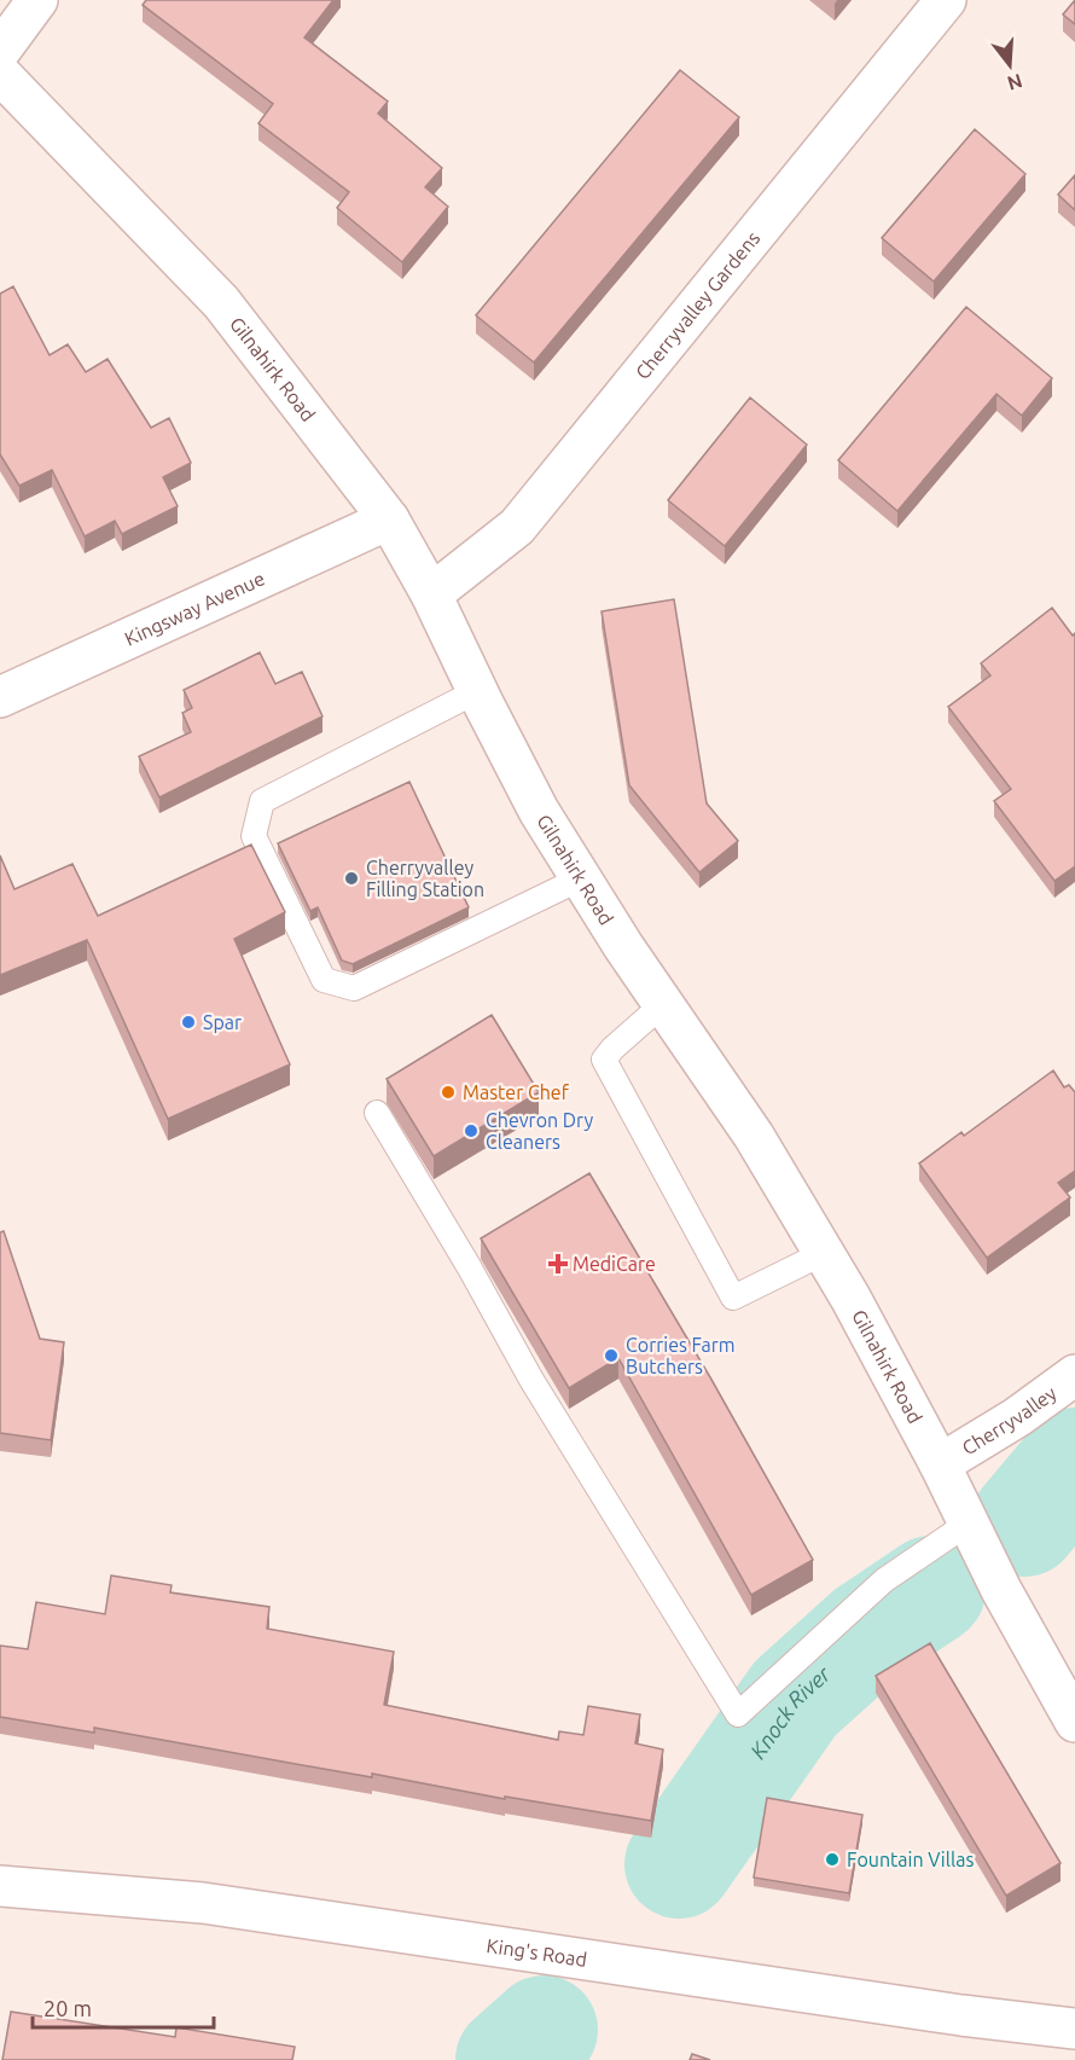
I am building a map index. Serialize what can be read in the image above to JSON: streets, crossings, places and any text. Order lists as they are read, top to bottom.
{
  "streets": {
    "street": [
      "Cherryvalley Gardens",
      "Gilnahirk Road",
      "Kingsway Avenue",
      "Cherryvalley",
      "King's Road"
    ]
  },
  "crossings": [
    ["Cherryvalley Gardens", "Gilnahirk Road"],
    ["Gilnahirk Road", "Kingsway Avenue"],
    ["Gilnahirk Road", "Cherryvalley"]
  ],
  "water": ["Knock River"],
  "places": {
    "other": [
      "Cherryvalley Filling Station",
      "Spar",
      "Master Chef",
      "Chevron Dry Cleaners",
      "Corries Farm Butchers",
      "Fountain Villas"
    ],
    "health": ["MediCare"]
  },
  "scale_bar": "20 m",
  "north": "bottom"
}
